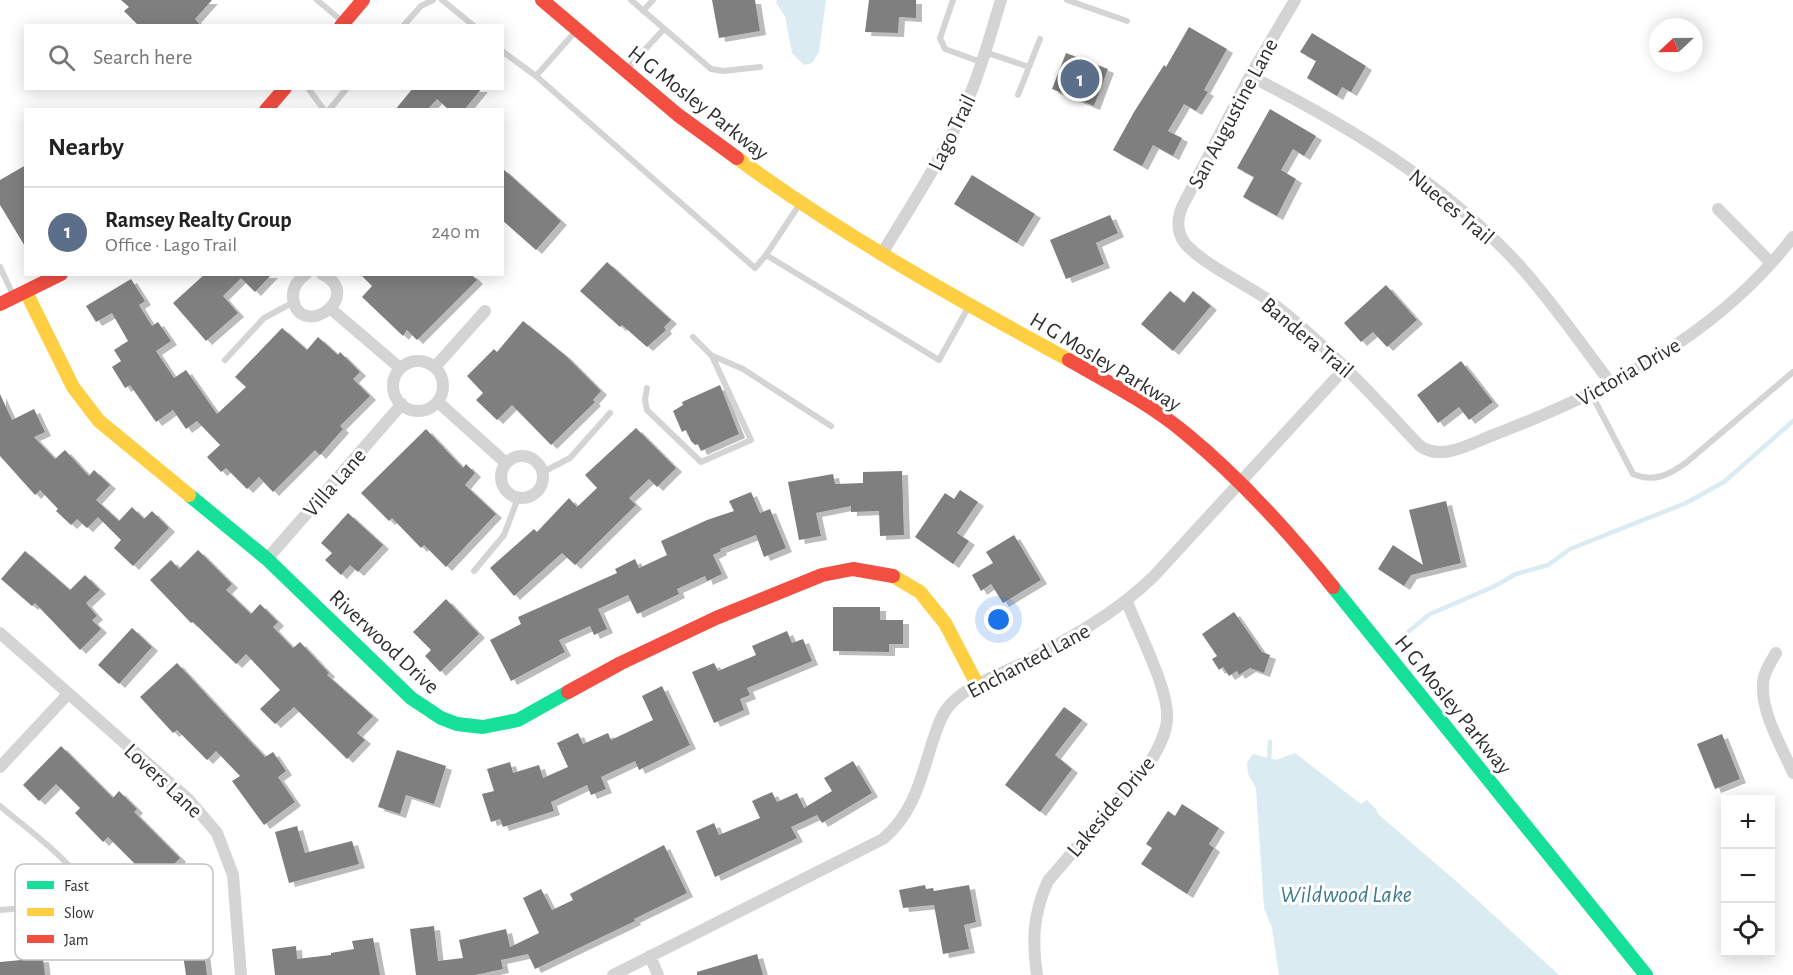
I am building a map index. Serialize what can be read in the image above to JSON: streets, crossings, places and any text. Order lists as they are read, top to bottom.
{
  "streets": {
    "main road": ["H G Mosley Parkway", "Riverwood Drive"],
    "street": [
      "San Augustine Lane",
      "Lago Trail",
      "Nueces Trail",
      "Bandera Trail",
      "Victoria Drive",
      "Villa Lane",
      "Enchanted Lane",
      "Lovers Lane",
      "Lakeside Drive"
    ]
  },
  "crossings": [
    ["H G Mosley Parkway", "Lago Trail"],
    ["H G Mosley Parkway", "Enchanted Lane"],
    ["San Augustine Lane", "Nueces Trail"],
    ["San Augustine Lane", "Bandera Trail"],
    ["Nueces Trail", "Victoria Drive"],
    ["Bandera Trail", "Victoria Drive"],
    ["Bandera Trail", "Enchanted Lane"],
    ["Villa Lane", "Riverwood Drive"],
    ["Riverwood Drive", "Enchanted Lane"],
    ["Enchanted Lane", "Lakeside Drive"]
  ],
  "water": ["Wildwood Lake"],
  "legend": ["Fast", "Slow", "Jam"],
  "north": "left",
  "page": {
    "search": "Search here",
    "pins": "1",
    "heading": "Nearby",
    "list": [
      {
        "mark": "1",
        "name": "Ramsey Realty Group",
        "note": "Office · Lago Trail",
        "value": "240 m"
      }
    ],
    "map_buttons": ["+", "−"]
  }
}
